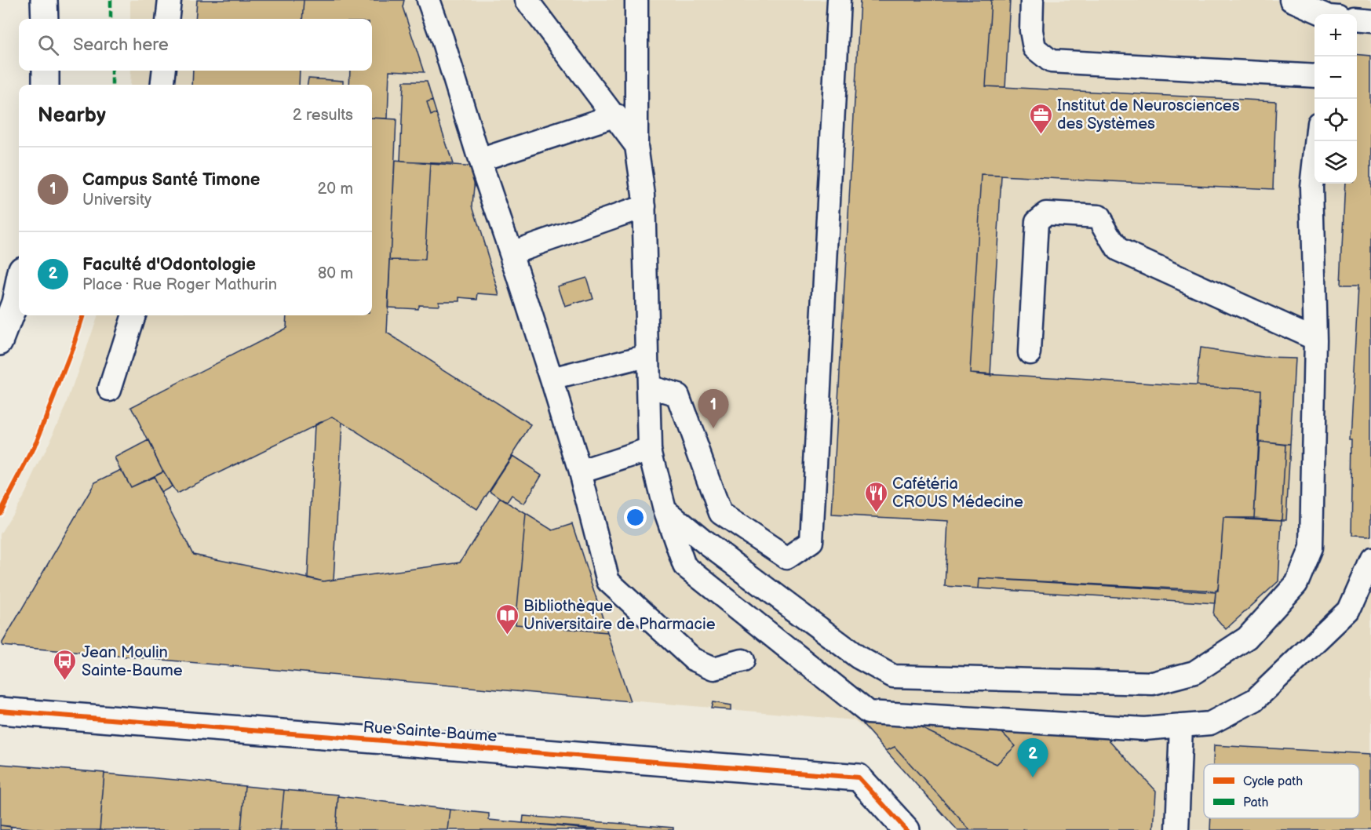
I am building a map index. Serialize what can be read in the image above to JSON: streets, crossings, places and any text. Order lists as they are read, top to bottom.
{
  "streets": {
    "street": ["Rue Sainte-Baume"]
  },
  "places": {
    "office": ["Institut de Neurosciences des Systèmes"],
    "restaurant": ["Cafétéria CROUS Médecine"],
    "library": ["Bibliothèque Universitaire de Pharmacie"],
    "bus stop": ["Jean Moulin Sainte-Baume"]
  },
  "legend": ["Cycle path", "Path"],
  "page": {
    "map_buttons": ["+", "−"],
    "search": "Search here",
    "heading": ["Nearby", "2 results"],
    "list": [
      {
        "mark": "1",
        "name": "Campus Santé Timone",
        "note": "University",
        "value": "20 m"
      },
      {
        "mark": "2",
        "name": "Faculté d'Odontologie",
        "note": "Place · Rue Roger Mathurin",
        "value": "80 m"
      }
    ],
    "pins": ["1", "2"]
  }
}
